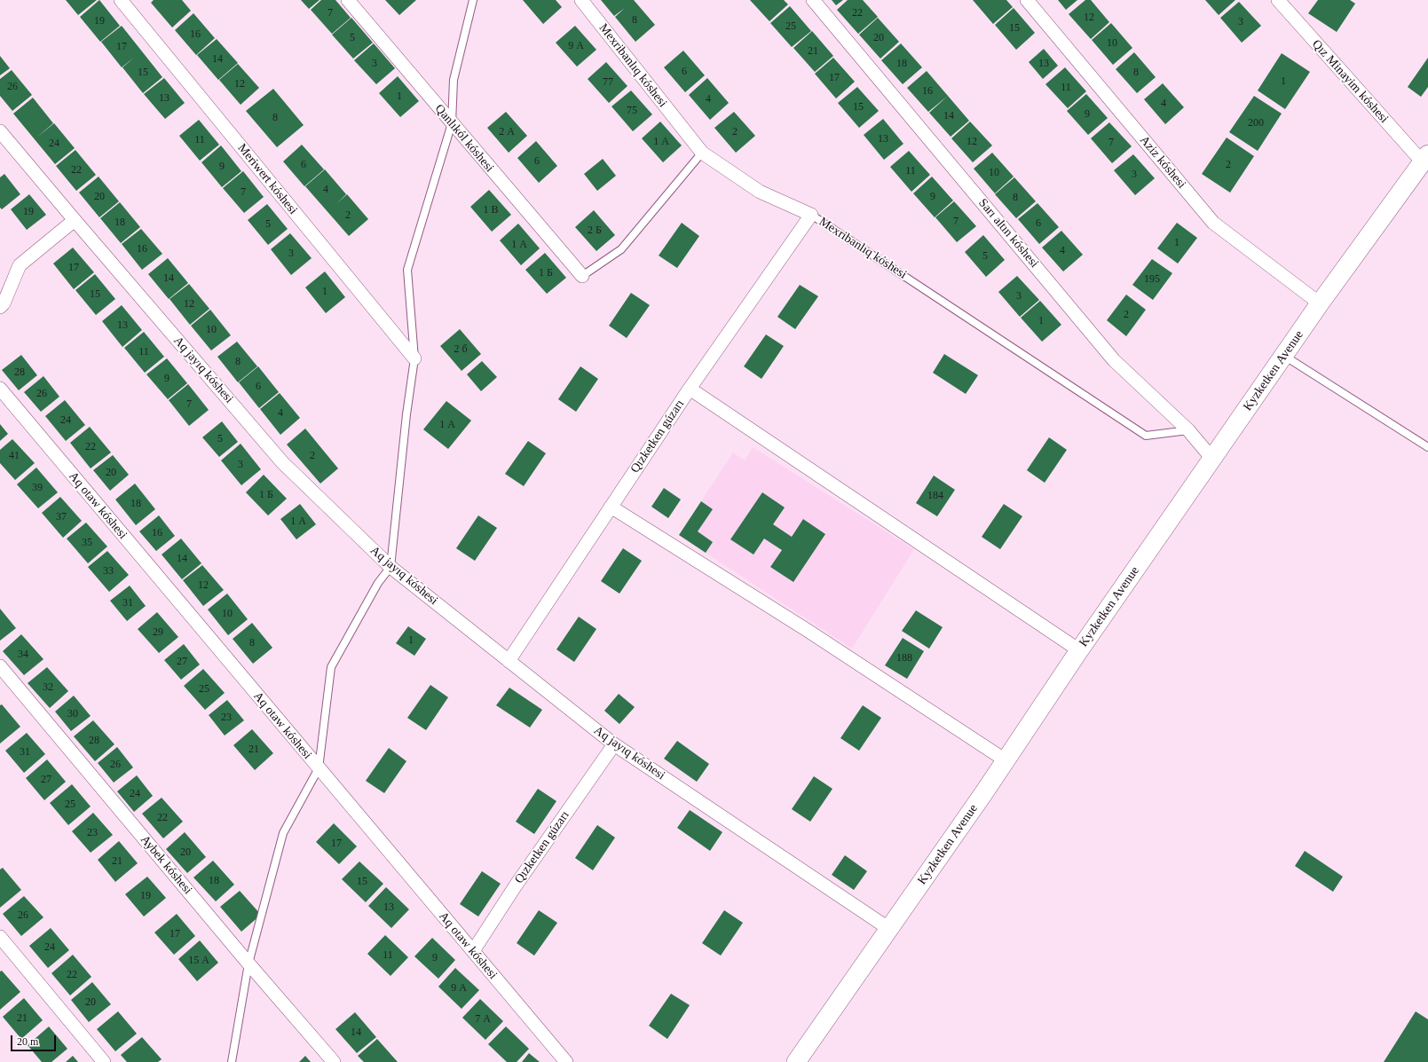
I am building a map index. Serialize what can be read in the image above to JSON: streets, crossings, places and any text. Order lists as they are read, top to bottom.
{
  "streets": {
    "street": [
      "Mexribanlıq kóshesi",
      "Qız Minayim kóshesi",
      "Qanlıkól kóshesi",
      "Aziz kóshesi",
      "Meriwert kóshesi",
      "Sarı altın kóshesi",
      "Aq jayıq kóshesi",
      "Kyzketken Avenue",
      "Qızketken gúzarı",
      "Aq otaw kóshesi",
      "Aybek kóshesi"
    ]
  },
  "crossings": [
    ["Mexribanlıq kóshesi", "Sarı altın kóshesi"],
    ["Mexribanlıq kóshesi", "Qızketken gúzarı"],
    ["Qız Minayim kóshesi", "Kyzketken Avenue"],
    ["Aziz kóshesi", "Kyzketken Avenue"],
    ["Sarı altın kóshesi", "Kyzketken Avenue"],
    ["Aq jayıq kóshesi", "Kyzketken Avenue"],
    ["Aq jayıq kóshesi", "Qızketken gúzarı"],
    ["Qızketken gúzarı", "Aq otaw kóshesi"]
  ],
  "house_numbers": [
    "7",
    "22",
    "12",
    "8",
    "19",
    "3",
    "25",
    "15",
    "16",
    "5",
    "20",
    "10",
    "9 А",
    "17",
    "21",
    "14",
    "3",
    "18",
    "13",
    "6",
    "15",
    "8",
    "17",
    "1",
    "77",
    "12",
    "26",
    "11",
    "16",
    "1",
    "13",
    "4",
    "4",
    "15",
    "75",
    "9",
    "14",
    "8",
    "200",
    "2 А",
    "2",
    "13",
    "11",
    "1 А",
    "12",
    "7",
    "24",
    "6",
    "6",
    "2",
    "9",
    "22",
    "11",
    "10",
    "3",
    "4",
    "7",
    "20",
    "9",
    "8",
    "1 В",
    "19",
    "2",
    "7",
    "18",
    "6",
    "5",
    "2 Б",
    "1",
    "1 А",
    "16",
    "4",
    "3",
    "5",
    "17",
    "1 Б",
    "14",
    "195",
    "1",
    "15",
    "3",
    "12",
    "2",
    "1",
    "13",
    "10",
    "2 б",
    "11",
    "8",
    "28",
    "9",
    "6",
    "26",
    "7",
    "4",
    "24",
    "1 А",
    "5",
    "22",
    "41",
    "2",
    "3",
    "20",
    "39",
    "1 Б",
    "184",
    "18",
    "37",
    "1 А",
    "16",
    "35",
    "14",
    "33",
    "12",
    "31",
    "10",
    "29",
    "1",
    "8",
    "34",
    "188",
    "27",
    "32",
    "25",
    "30",
    "23",
    "28",
    "21",
    "31",
    "26",
    "27",
    "24",
    "25",
    "22",
    "23",
    "17",
    "20",
    "21",
    "18",
    "15",
    "19",
    "13",
    "26",
    "17",
    "24",
    "11",
    "9",
    "15 А",
    "22",
    "9 А",
    "20",
    "21",
    "7 А",
    "14"
  ],
  "scale_bar": "20 m"
}
